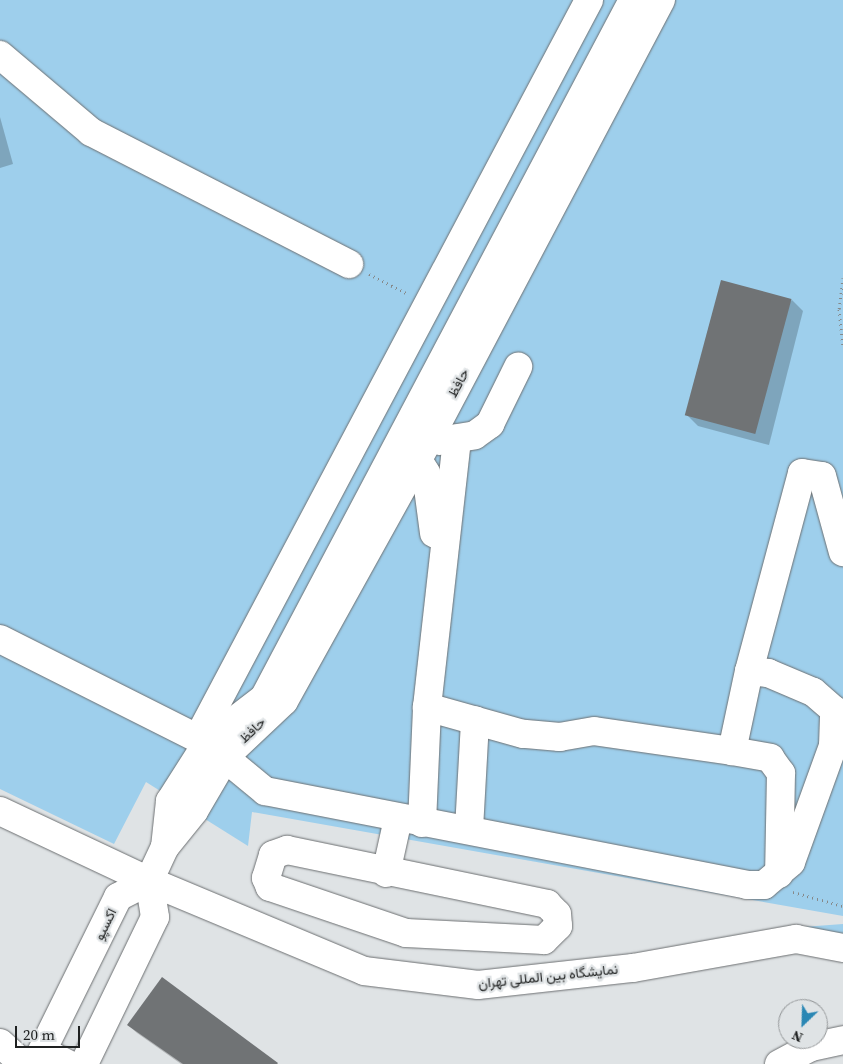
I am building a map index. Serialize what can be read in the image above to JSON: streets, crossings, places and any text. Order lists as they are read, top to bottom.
{
  "streets": {
    "street": ["حافظ", "اکسپو", "نمایشگاه بین المللی تهران"]
  },
  "crossings": [
    ["اکسپو", "نمایشگاه بین المللی تهران"]
  ],
  "scale_bar": "20 m",
  "north": "bottom left"
}
